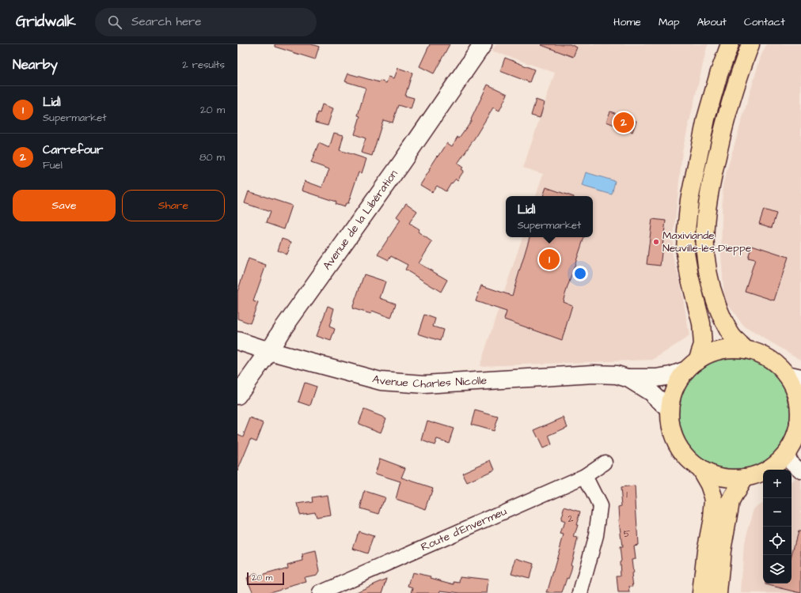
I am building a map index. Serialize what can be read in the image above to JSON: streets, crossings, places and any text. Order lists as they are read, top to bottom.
{
  "streets": {
    "main road": ["Avenue de la Libération", "Avenue Charles Nicolle"],
    "street": ["Route d'Envermeu"]
  },
  "crossings": [
    ["Avenue de la Libération", "Avenue Charles Nicolle"]
  ],
  "places": ["Maxiviande Neuville-lès-Dieppe"],
  "house_numbers": ["1", "2", "5"],
  "scale_bar": "20 m",
  "page": {
    "header": "Gridwalk",
    "search": "Search here",
    "nav": [
      "Home",
      "Map",
      "About",
      "Contact"
    ],
    "heading": ["Nearby", "2 results"],
    "list": [
      {
        "mark": "1",
        "name": "Lidl",
        "note": "Supermarket",
        "value": "20 m"
      },
      {
        "mark": "2",
        "name": "Carrefour",
        "note": "Fuel",
        "value": "80 m"
      }
    ],
    "pins": ["2", "1"],
    "buttons": ["Save", "Share"],
    "popup": ["Lidl", "Supermarket"],
    "map_buttons": ["+", "−"],
    "scale": "20 m"
  }
}
